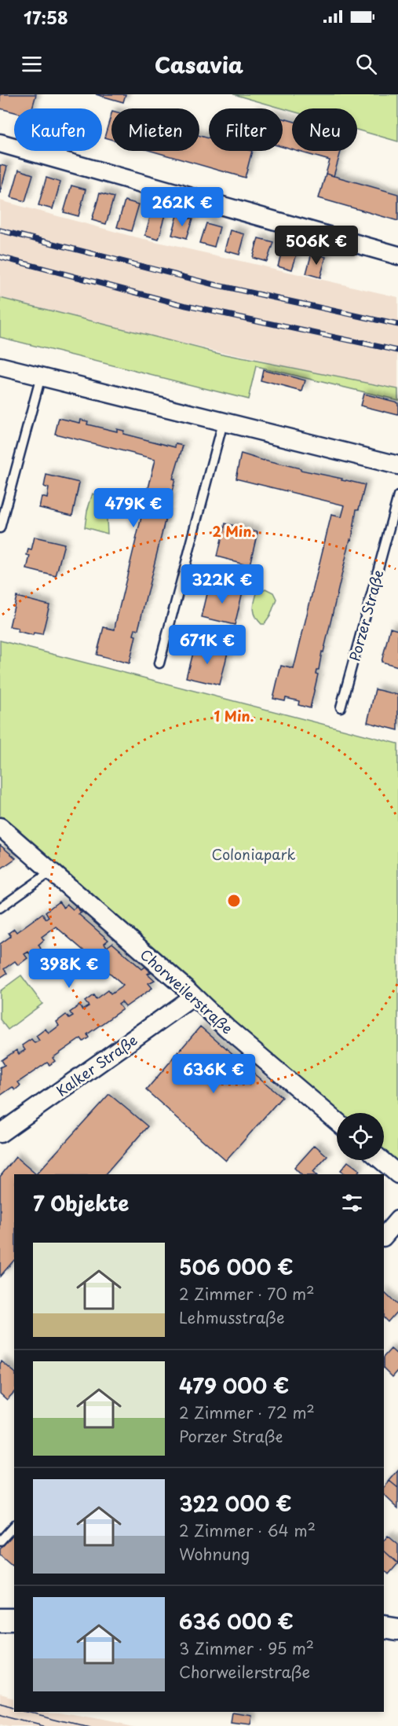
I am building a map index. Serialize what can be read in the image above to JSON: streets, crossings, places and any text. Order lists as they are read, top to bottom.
{
  "streets": {
    "street": ["Chorweilerstraße", "Kalker Straße"],
    "lane": ["Porzer Straße"]
  },
  "crossings": [
    ["Chorweilerstraße", "Kalker Straße"]
  ],
  "parks": ["Coloniapark"],
  "page": {
    "status": "17:58",
    "header": "Casavia",
    "chip": [
      "Kaufen",
      "Mieten",
      "Filter",
      "Neu"
    ],
    "price": [
      "262K €",
      "506K €",
      "479K €",
      "322K €",
      "671K €",
      "398K €",
      "636K €"
    ],
    "heading": "7 Objekte",
    "list": [
      {
        "name": "506 000 €",
        "note": "2 Zimmer · 70 m² · Lehmusstraße"
      },
      {
        "name": "479 000 €",
        "note": "2 Zimmer · 72 m² · Porzer Straße"
      },
      {
        "name": "322 000 €",
        "note": "2 Zimmer · 64 m² · Wohnung"
      },
      {
        "name": "636 000 €",
        "note": "3 Zimmer · 95 m² · Chorweilerstraße"
      }
    ]
  },
  "rings": ["2 Min.", "1 Min."]
}
